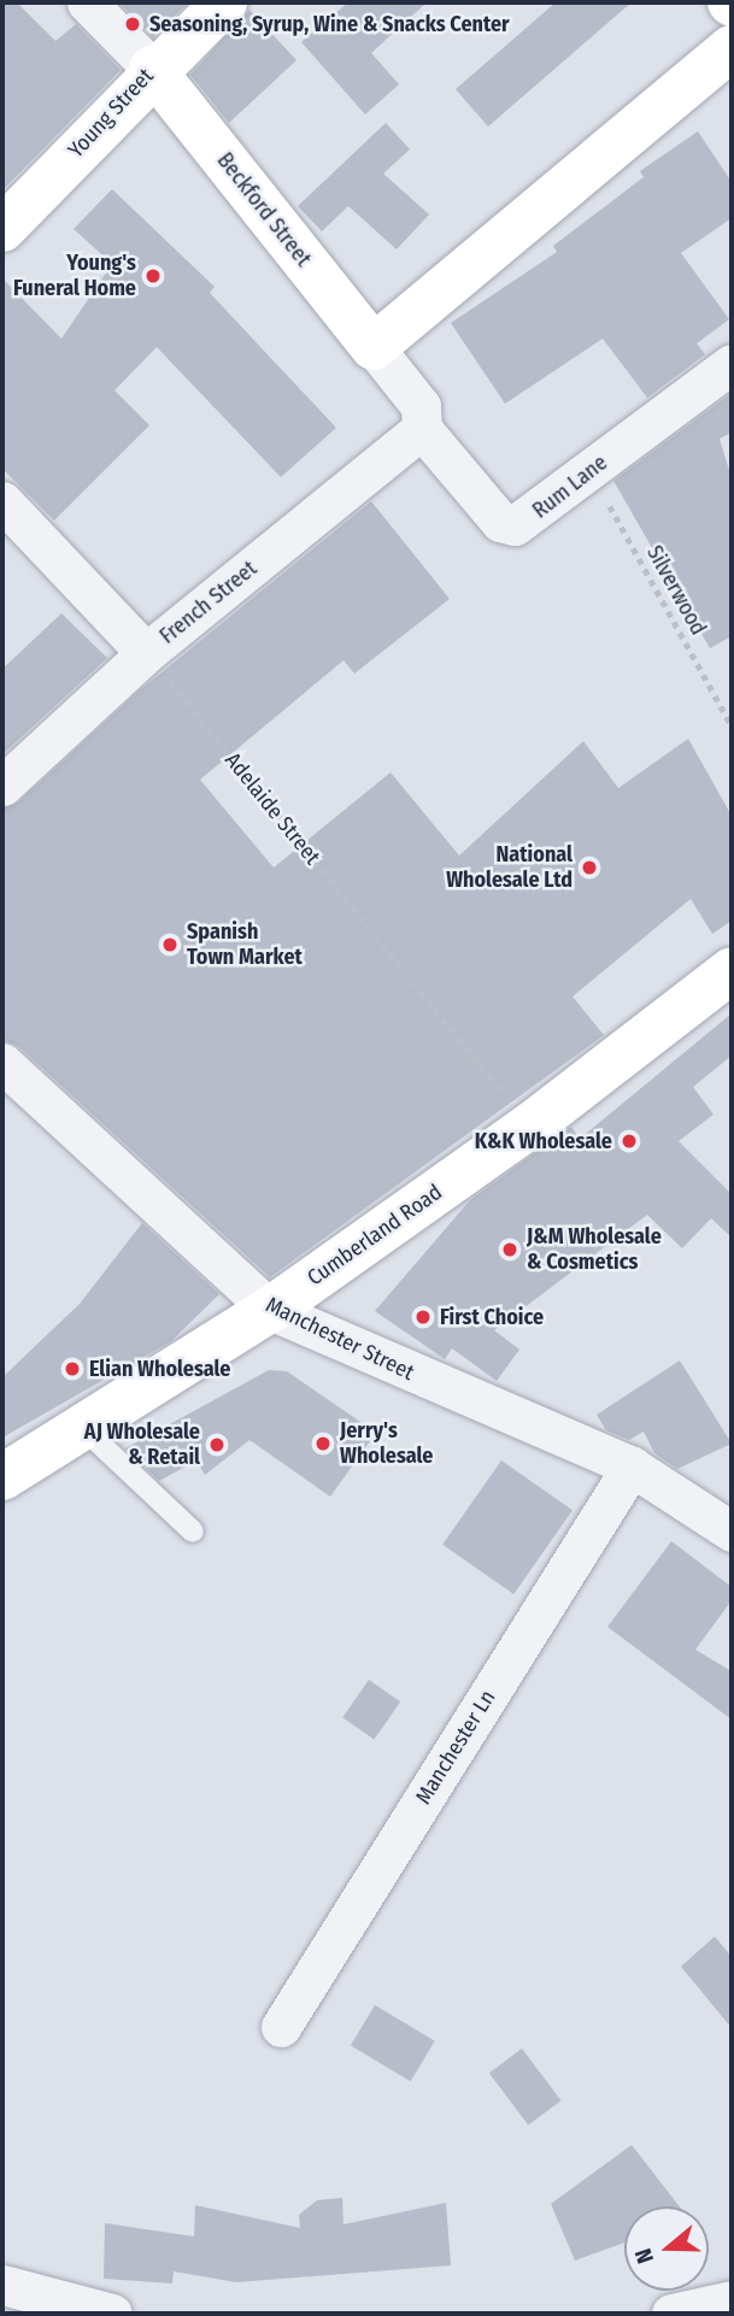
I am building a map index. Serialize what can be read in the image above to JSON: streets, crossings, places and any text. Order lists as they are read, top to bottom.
{
  "streets": {
    "street": [
      "Young Street",
      "Beckford Street",
      "Rum Lane",
      "French Street",
      "Cumberland Road",
      "Manchester Street",
      "Manchester Ln"
    ],
    "path": ["Silverwood", "Adelaide Street"]
  },
  "crossings": [
    ["Young Street", "Beckford Street"],
    ["Beckford Street", "Rum Lane"],
    ["Beckford Street", "French Street"],
    ["Rum Lane", "Silverwood"],
    ["Rum Lane", "French Street"],
    ["French Street", "Adelaide Street"],
    ["Adelaide Street", "Cumberland Road"],
    ["Cumberland Road", "Manchester Street"],
    ["Manchester Street", "Manchester Ln"]
  ],
  "places": [
    "Seasoning, Syrup, Wine & Snacks Center",
    "Young's Funeral Home",
    "National Wholesale Ltd",
    "Spanish Town Market",
    "K&K Wholesale",
    "J&M Wholesale & Cosmetics",
    "First Choice",
    "Elian Wholesale",
    "Jerry's Wholesale",
    "AJ Wholesale & Retail"
  ],
  "north": "left"
}
